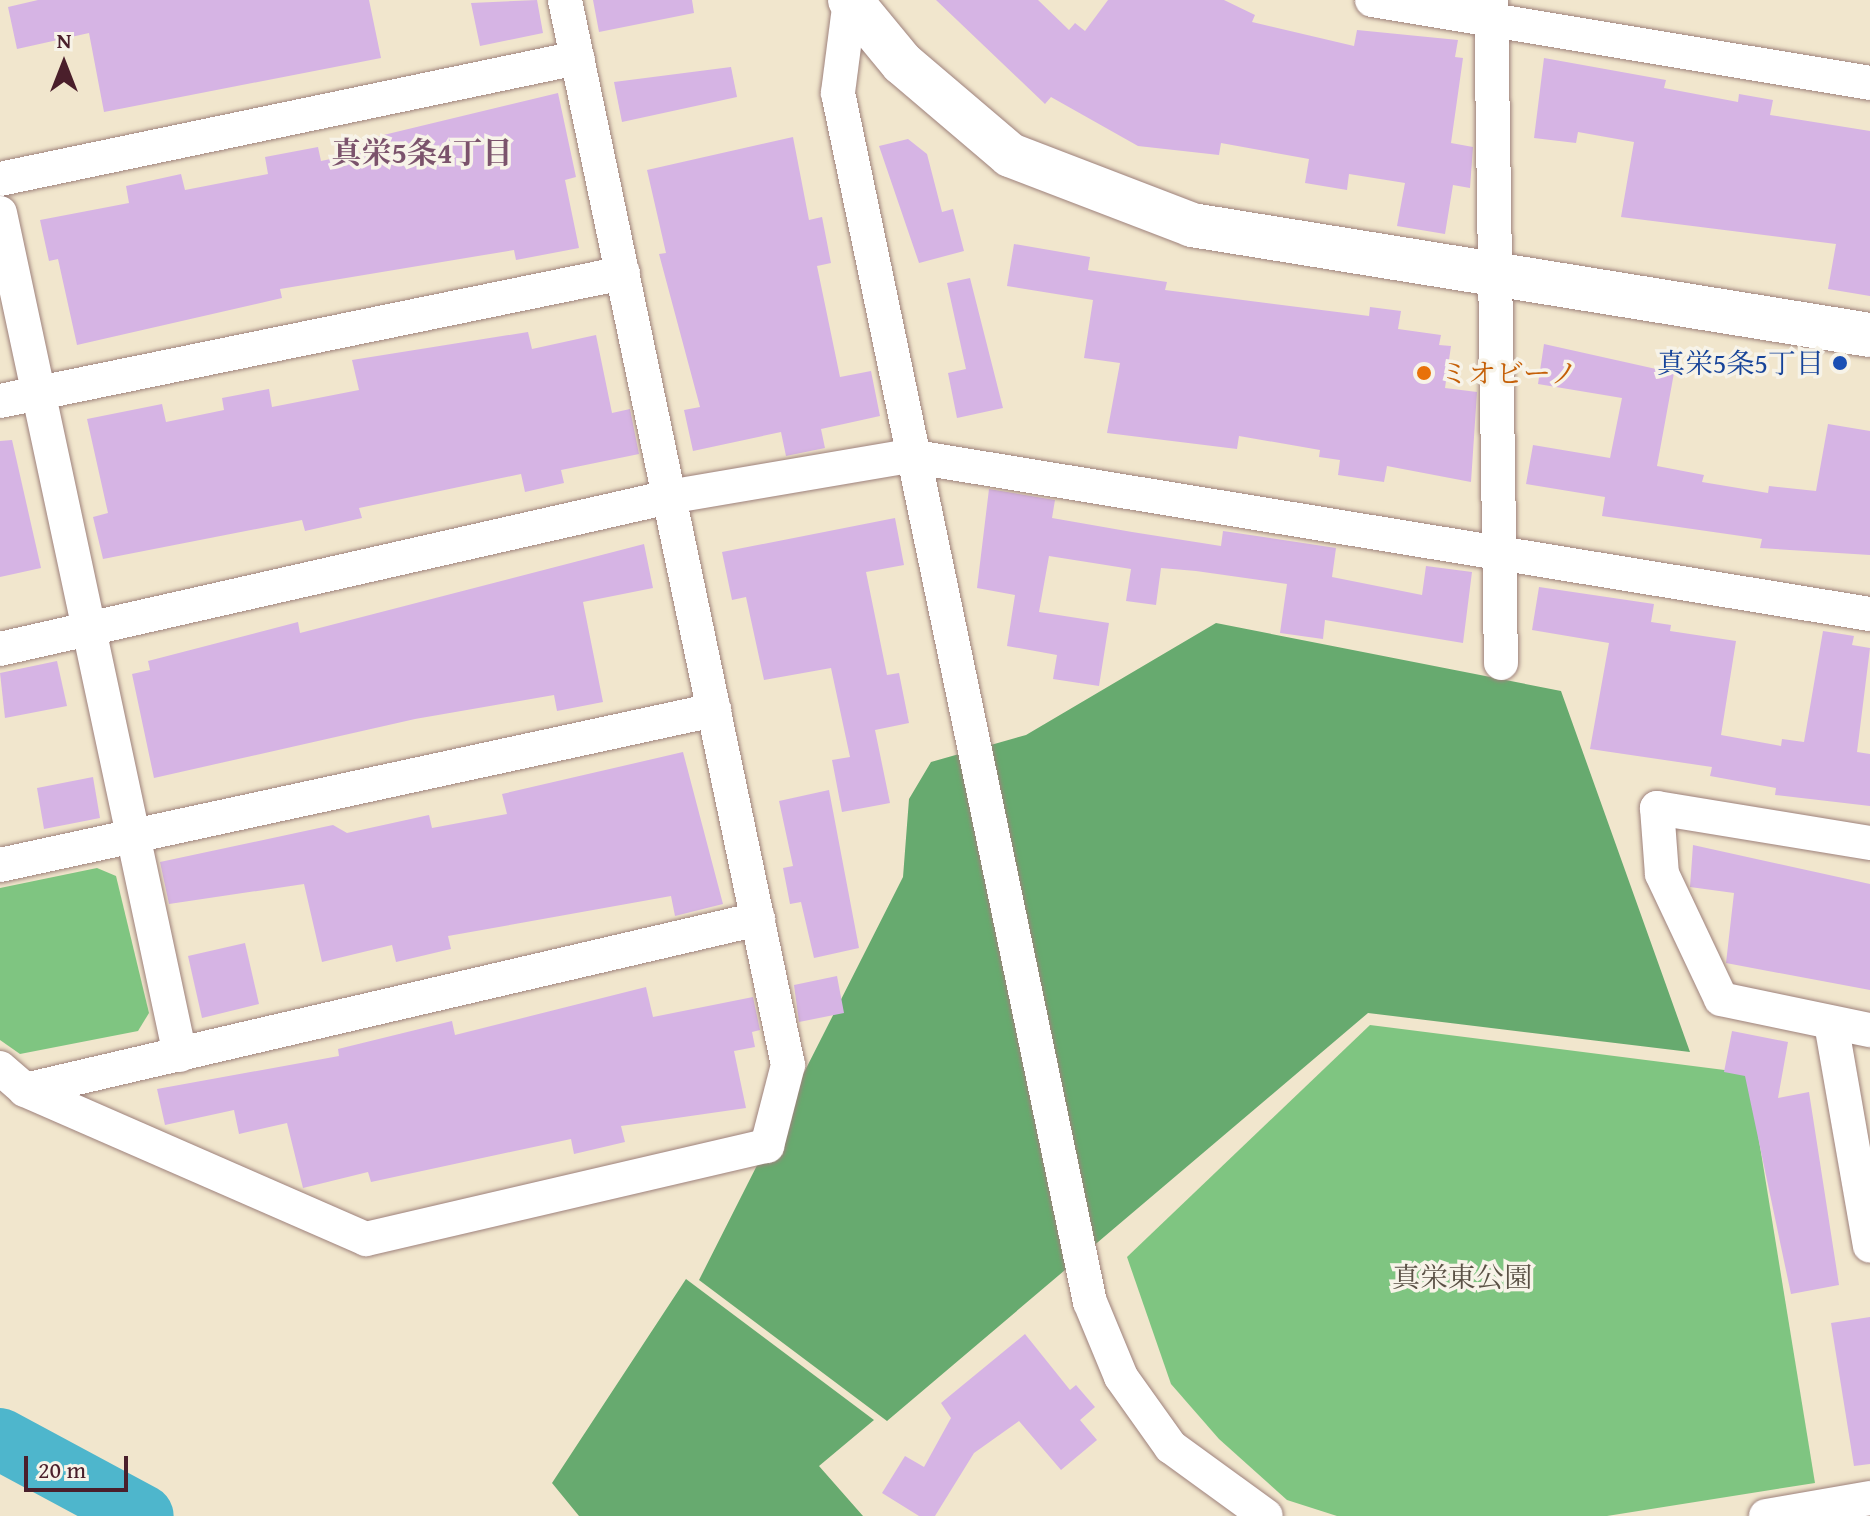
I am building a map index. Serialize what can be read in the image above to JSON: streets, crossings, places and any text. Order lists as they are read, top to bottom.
{
  "districts": ["真栄5条4丁目"],
  "parks": ["真栄東公園"],
  "places": ["真栄5条5丁目", "ミオビーノ"],
  "scale_bar": "20 m",
  "north": "top"
}
